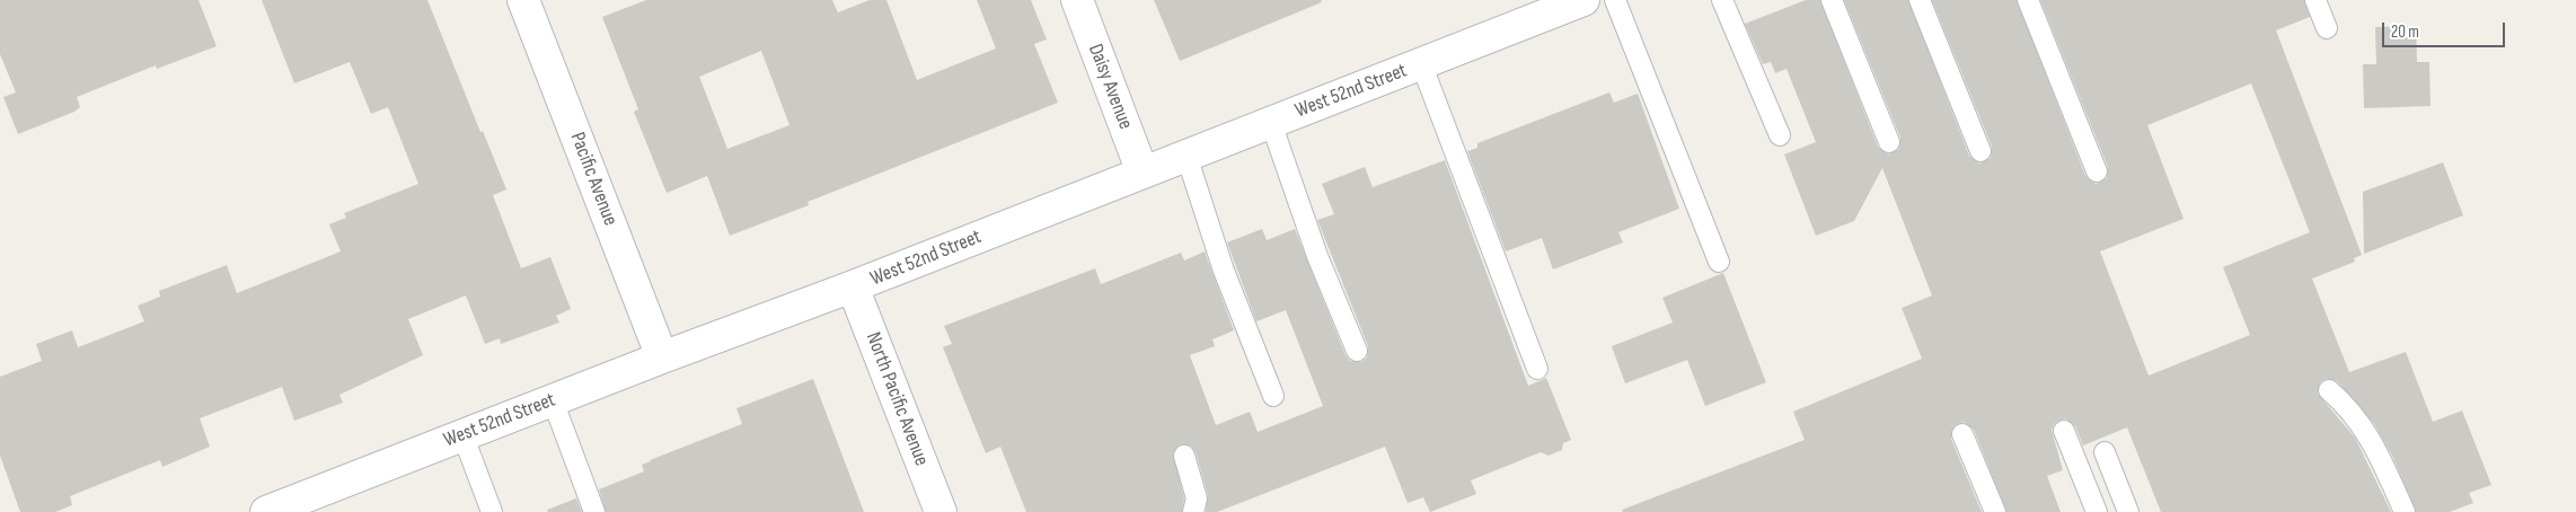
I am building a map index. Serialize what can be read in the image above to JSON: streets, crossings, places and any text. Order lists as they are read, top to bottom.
{
  "streets": {
    "street": [
      "Daisy Avenue",
      "West 52nd Street",
      "Pacific Avenue",
      "North Pacific Avenue"
    ]
  },
  "crossings": [
    ["Daisy Avenue", "West 52nd Street"],
    ["West 52nd Street", "Pacific Avenue"],
    ["West 52nd Street", "North Pacific Avenue"]
  ],
  "scale_bar": "20 m"
}
